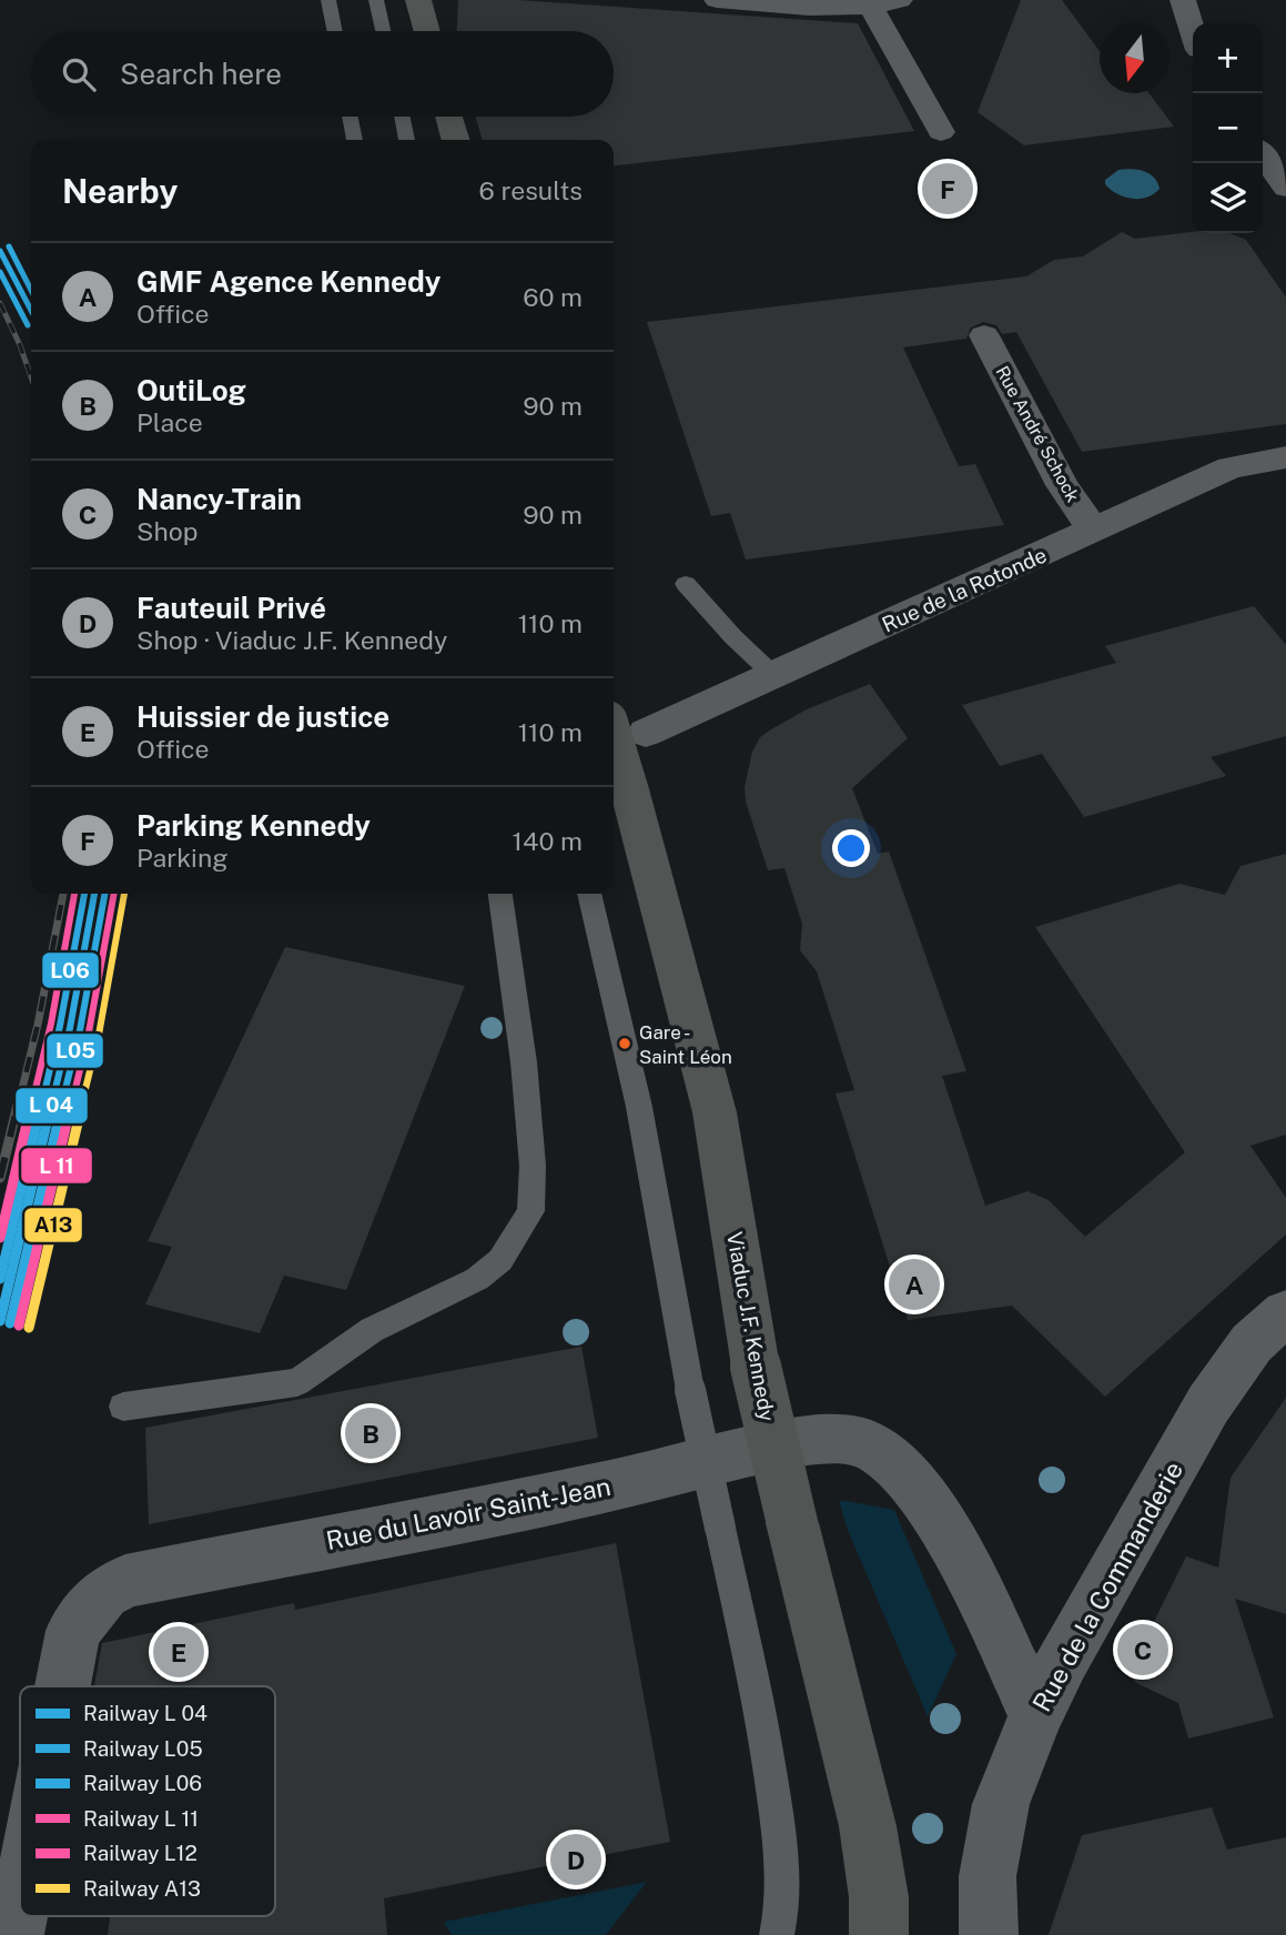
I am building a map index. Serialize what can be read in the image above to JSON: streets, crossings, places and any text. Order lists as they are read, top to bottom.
{
  "streets": {
    "main road": ["Viaduc J.F. Kennedy"],
    "street": [
      "Rue André Schock",
      "Rue de la Rotonde",
      "Rue du Lavoir Saint-Jean",
      "Rue de la Commanderie"
    ]
  },
  "crossings": [
    ["Rue André Schock", "Rue de la Rotonde"],
    ["Rue du Lavoir Saint-Jean", "Rue de la Commanderie"]
  ],
  "places": ["Gare - Saint Léon"],
  "lines": [
    "rail line L06",
    "rail line L05",
    "rail line L12",
    "rail line A13"
  ],
  "legend": [
    "Railway L 04",
    "Railway L05",
    "Railway L06",
    "Railway L 11",
    "Railway L12",
    "Railway A13"
  ],
  "north": "bottom",
  "page": {
    "map_buttons": ["+", "−"],
    "search": "Search here",
    "heading": ["Nearby", "6 results"],
    "pins": [
      "F",
      "A",
      "B",
      "C",
      "E",
      "D"
    ],
    "list": [
      {
        "mark": "A",
        "name": "GMF Agence Kennedy",
        "note": "Office",
        "value": "60 m"
      },
      {
        "mark": "B",
        "name": "OutiLog",
        "note": "Place",
        "value": "90 m"
      },
      {
        "mark": "C",
        "name": "Nancy-Train",
        "note": "Shop",
        "value": "90 m"
      },
      {
        "mark": "D",
        "name": "Fauteuil Privé",
        "note": "Shop · Viaduc J.F. Kennedy",
        "value": "110 m"
      },
      {
        "mark": "E",
        "name": "Huissier de justice",
        "note": "Office",
        "value": "110 m"
      },
      {
        "mark": "F",
        "name": "Parking Kennedy",
        "note": "Parking",
        "value": "140 m"
      }
    ]
  }
}
